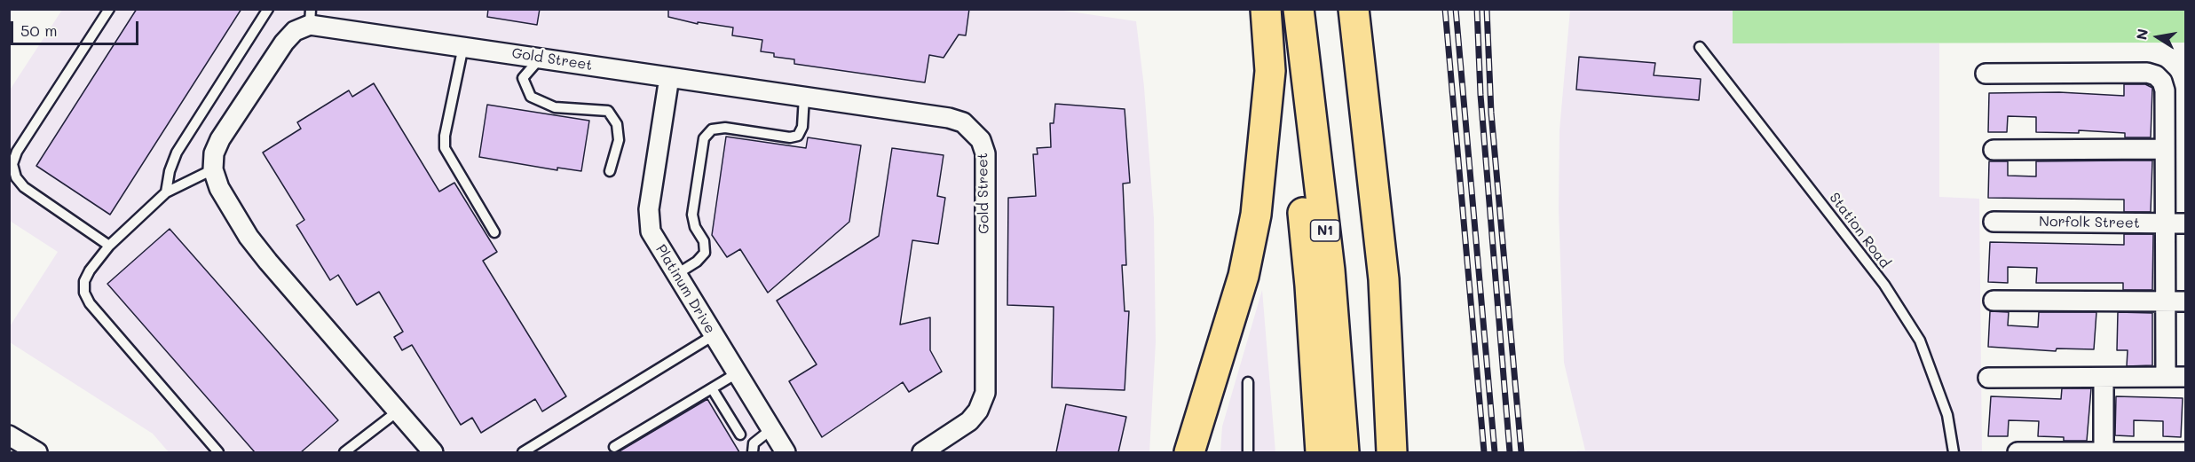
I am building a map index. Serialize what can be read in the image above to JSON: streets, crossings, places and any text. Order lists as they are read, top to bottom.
{
  "streets": {
    "highway": ["N1"],
    "street": ["Gold Street", "Norfolk Street", "Platinum Drive"],
    "lane": ["Station Road"]
  },
  "crossings": [
    ["Gold Street", "Platinum Drive"]
  ],
  "scale_bar": "50 m",
  "north": "left"
}
